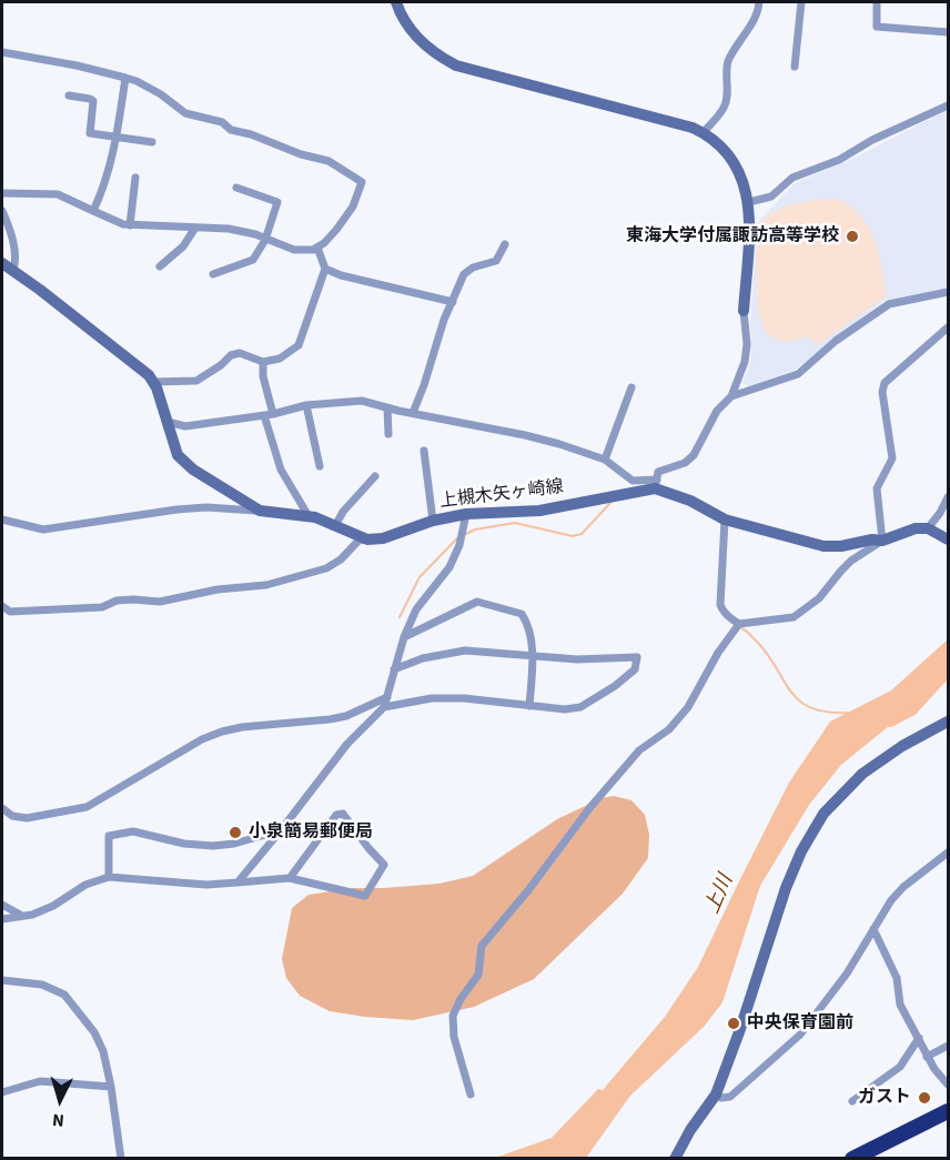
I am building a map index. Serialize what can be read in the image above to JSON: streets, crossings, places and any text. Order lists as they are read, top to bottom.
{
  "streets": {
    "main road": ["上槻木矢ヶ崎線"]
  },
  "water": ["上川"],
  "places": [
    "東海大学付属諏訪高等学校",
    "小泉簡易郵便局",
    "中央保育園前",
    "ガスト"
  ],
  "north": "bottom"
}
